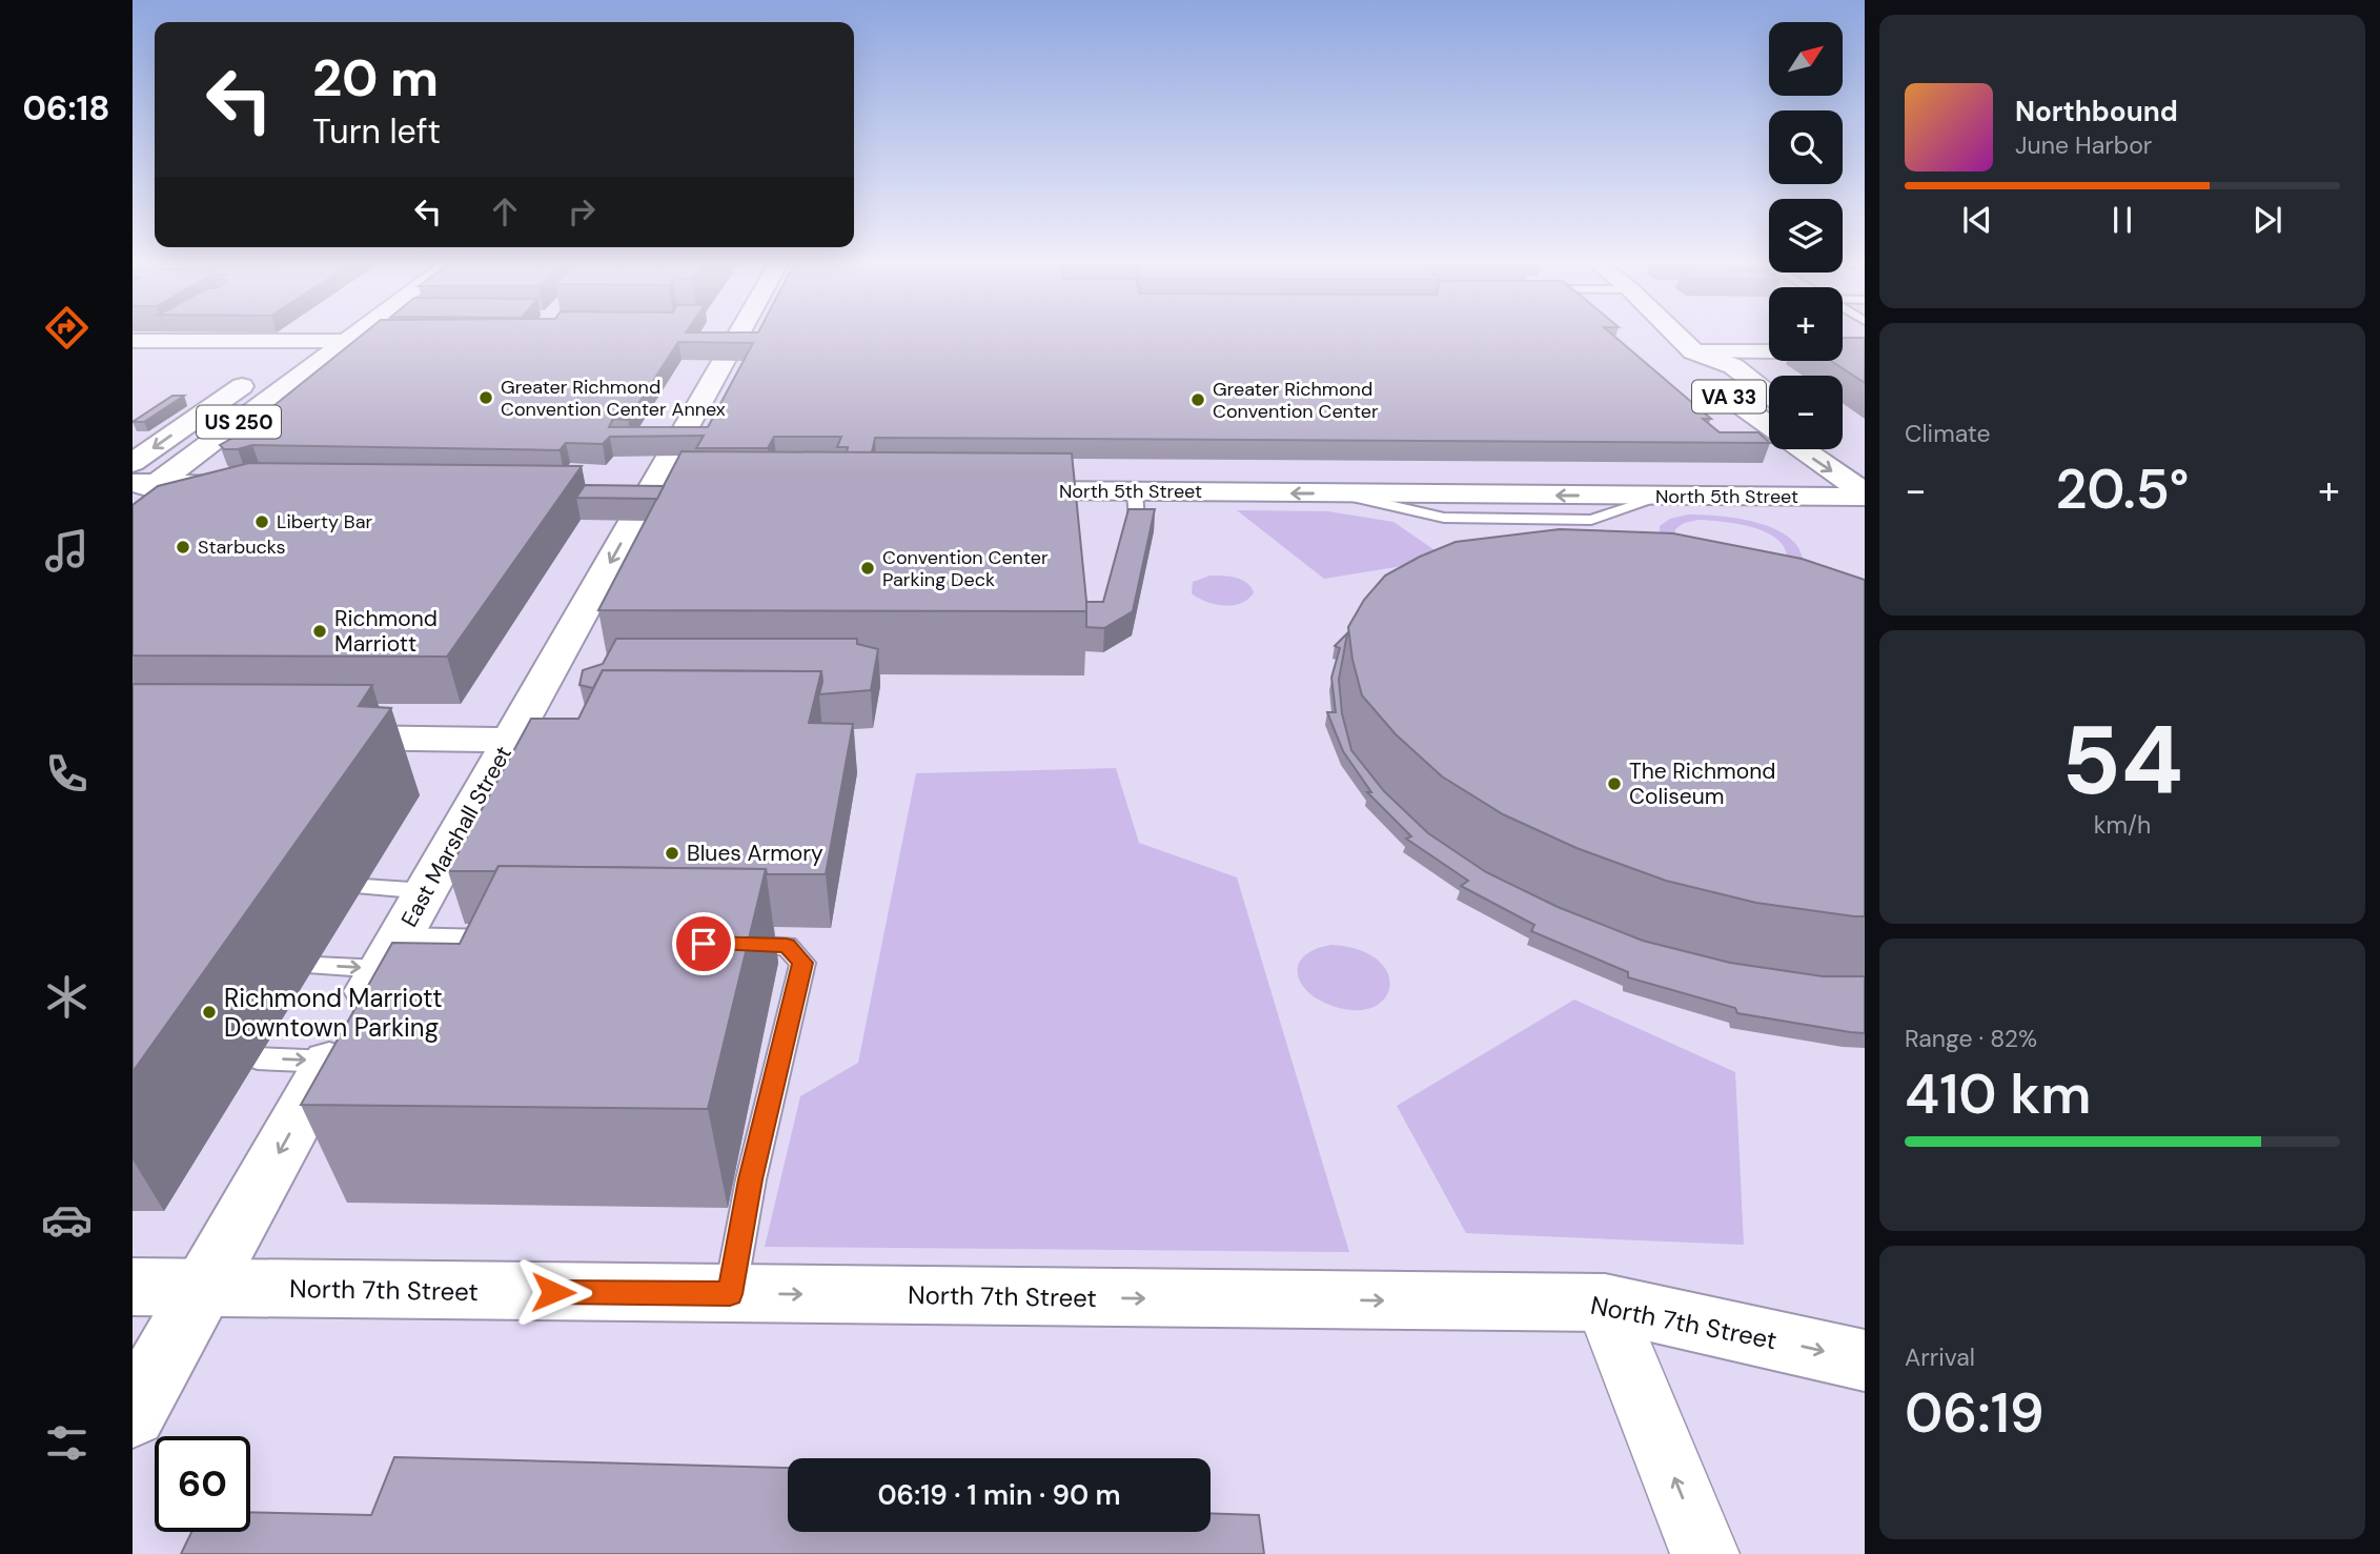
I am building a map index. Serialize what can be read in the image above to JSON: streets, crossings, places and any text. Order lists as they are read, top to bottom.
{
  "streets": {
    "main road": [
      "VA 33",
      "US 250",
      "North 5th Street",
      "East Marshall Street",
      "North 7th Street"
    ]
  },
  "crossings": [
    ["VA 33", "North 5th Street"],
    ["East Marshall Street", "North 7th Street"]
  ],
  "one_way": ["North 5th Street", "East Marshall Street", "North 7th Street"],
  "places": [
    "Greater Richmond Convention Center Annex",
    "Greater Richmond Convention Center",
    "Liberty Bar",
    "Starbucks",
    "Convention Center Parking Deck",
    "Richmond Marriott",
    "The Richmond Coliseum",
    "Blues Armory",
    "Richmond Marriott Downtown Parking"
  ],
  "north": "top right",
  "page": {
    "tabs": "06:18",
    "map_buttons": ["+", "−"],
    "turn": ["20 m", "Turn left"],
    "song": ["Northbound", "June Harbor"],
    "tile": [
      "Climate",
      ["54", "km/h"],
      ["Range · 82%", "410 km"],
      ["Arrival", "06:19"]
    ],
    "heat": ["−", "20.5°", "+"],
    "limit": "60",
    "trip": "06:19 · 1 min · 90 m"
  }
}
